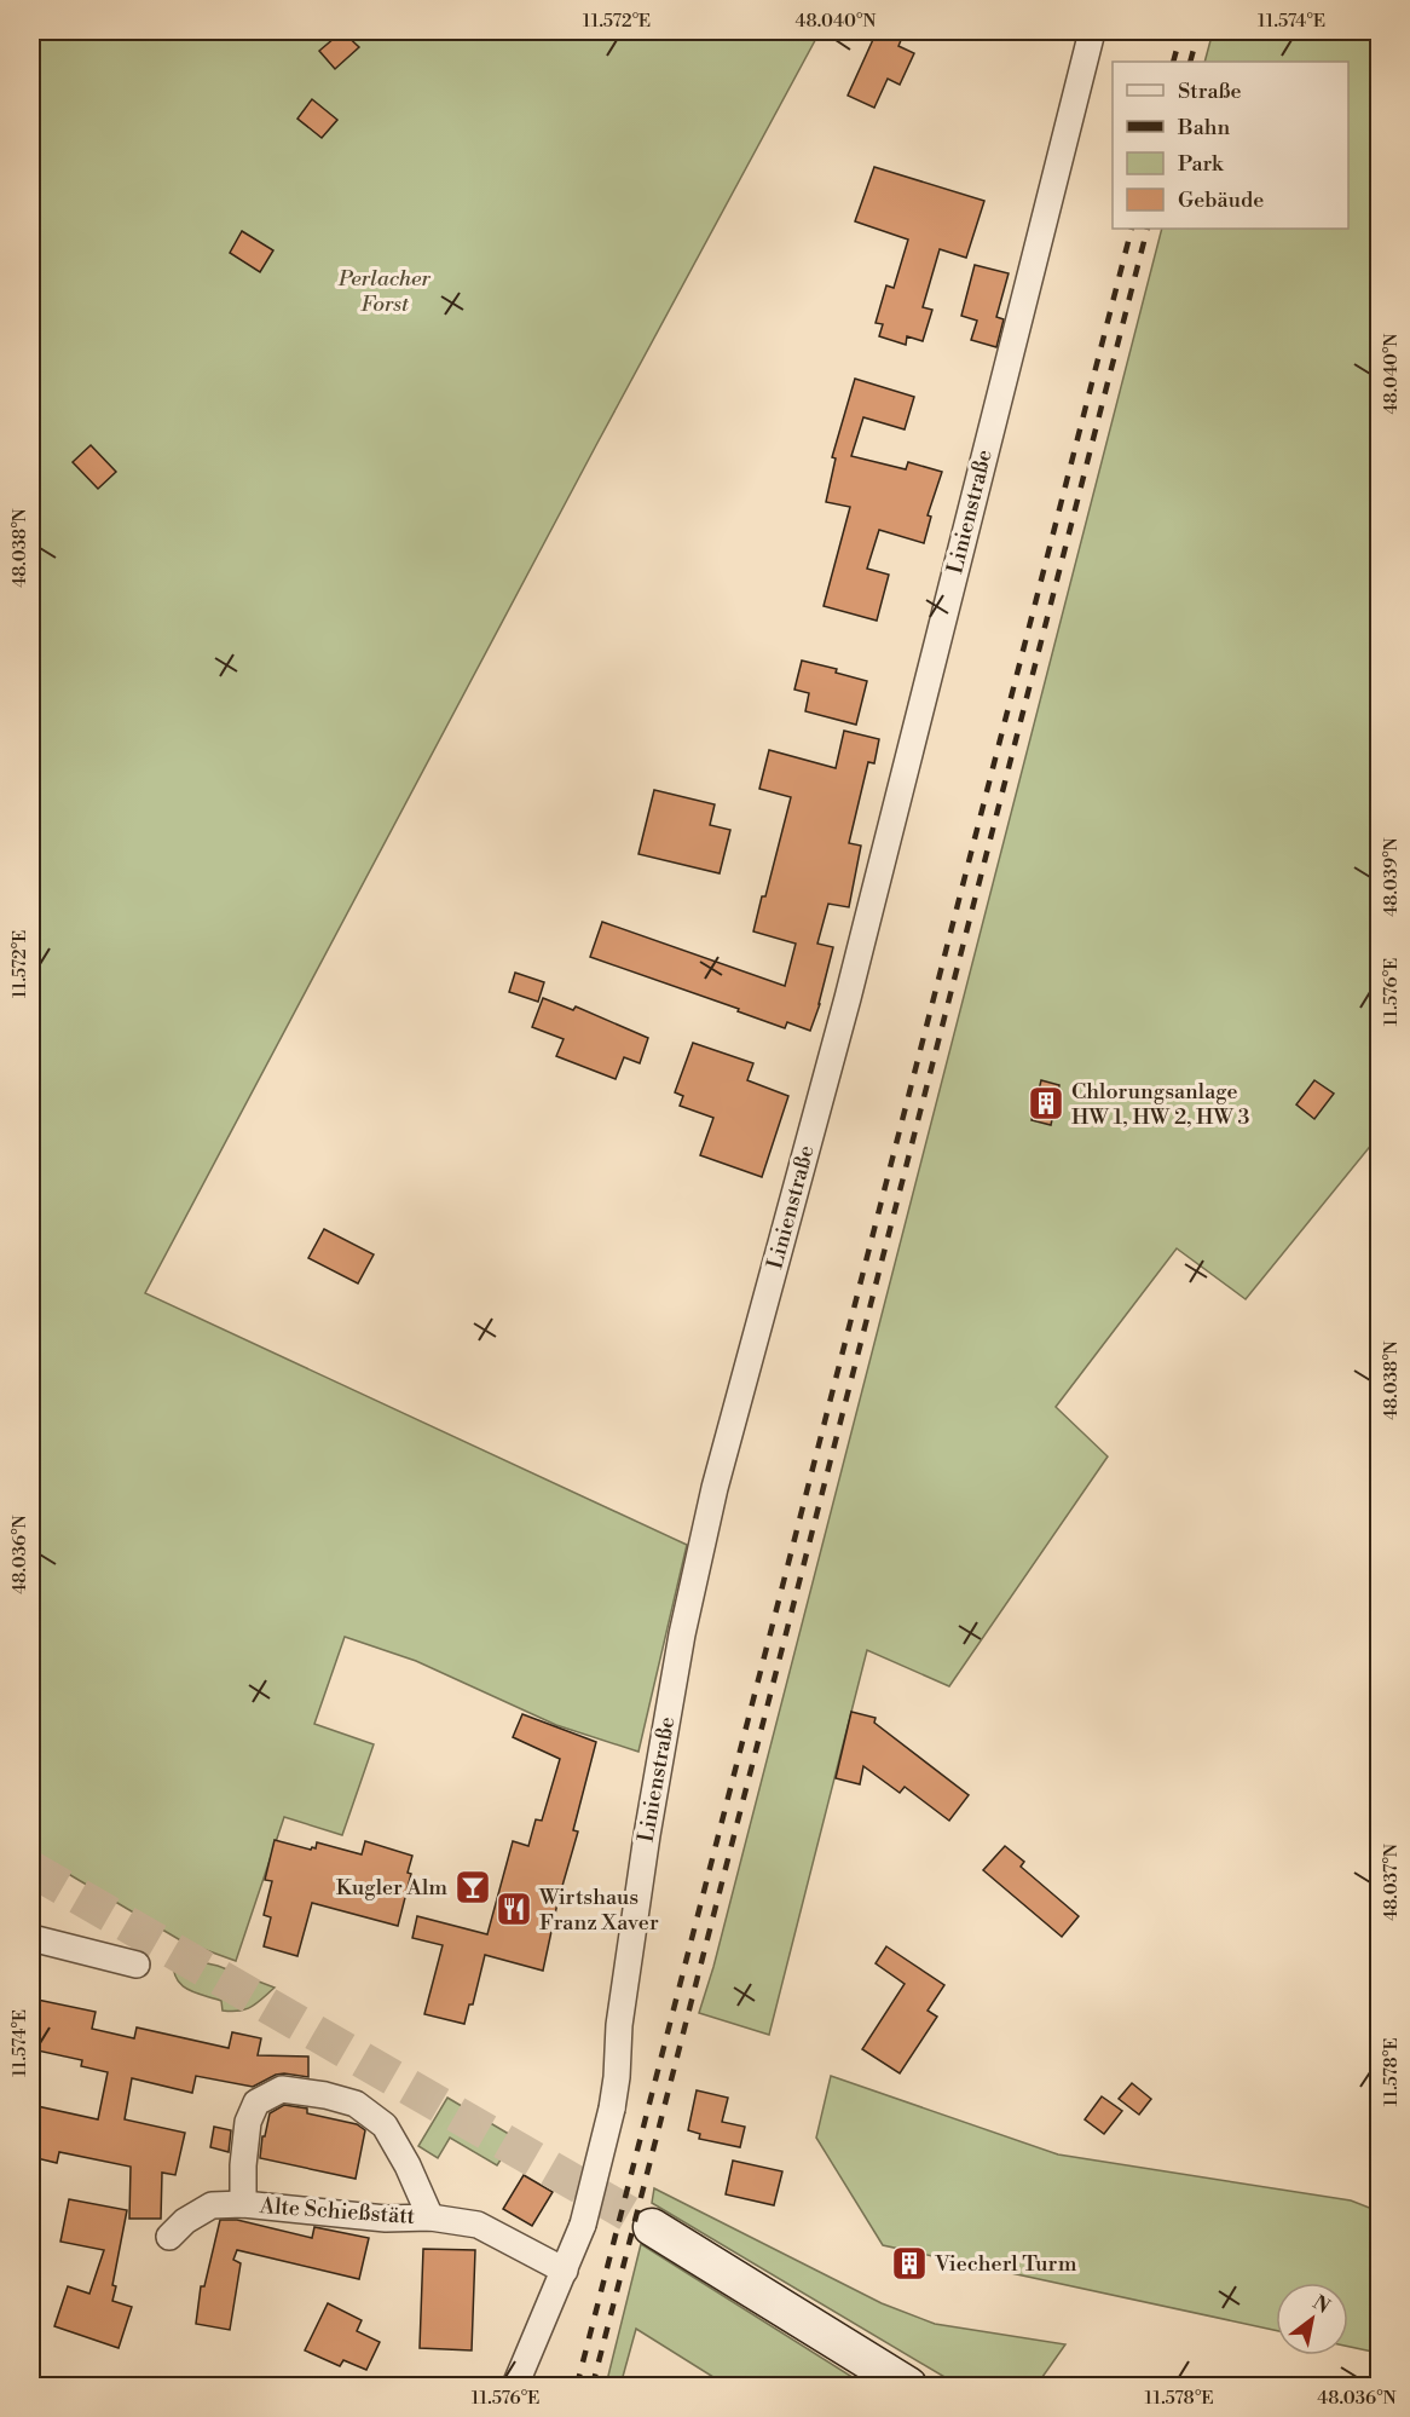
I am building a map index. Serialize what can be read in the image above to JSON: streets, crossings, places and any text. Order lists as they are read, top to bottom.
{
  "streets": {
    "street": ["Linienstraße", "Alte Schießstätt"]
  },
  "crossings": [
    ["Linienstraße", "Alte Schießstätt"]
  ],
  "parks": ["Perlacher Forst"],
  "places": {
    "building": ["Chlorungsanlage HW 1, HW 2, HW 3", "Viecherl Turm"],
    "bar": ["Kugler Alm"],
    "restaurant": ["Wirtshaus Franz Xaver"]
  },
  "legend": [
    "Straße",
    "Bahn",
    "Park",
    "Gebäude"
  ],
  "north": "top right",
  "coordinates": [
    "11.572°E",
    "48.040°N",
    "11.574°E",
    "48.038°N",
    "48.039°N",
    "11.576°E",
    "48.036°N",
    "48.037°N",
    "11.578°E"
  ]
}
